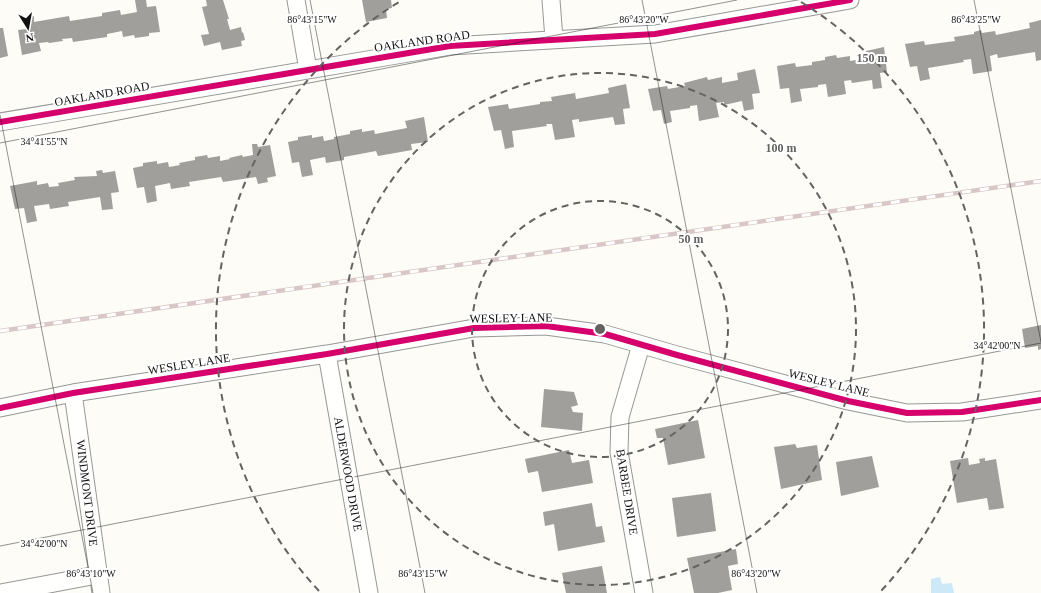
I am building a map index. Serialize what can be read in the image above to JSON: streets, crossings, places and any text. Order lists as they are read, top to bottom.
{
  "streets": {
    "street": [
      "OAKLAND ROAD",
      "WESLEY LANE",
      "ALDERWOOD DRIVE",
      "BARBEE DRIVE",
      "WINDMONT DRIVE"
    ]
  },
  "crossings": [
    ["WESLEY LANE", "ALDERWOOD DRIVE"],
    ["WESLEY LANE", "BARBEE DRIVE"],
    ["WESLEY LANE", "WINDMONT DRIVE"]
  ],
  "north": "bottom",
  "coordinates": [
    "86°43'15\"W",
    "86°43'20\"W",
    "86°43'25\"W",
    "34°41'55\"N",
    "34°42'00\"N",
    "86°43'10\"W"
  ],
  "rings": ["150 m", "100 m", "50 m"]
}
